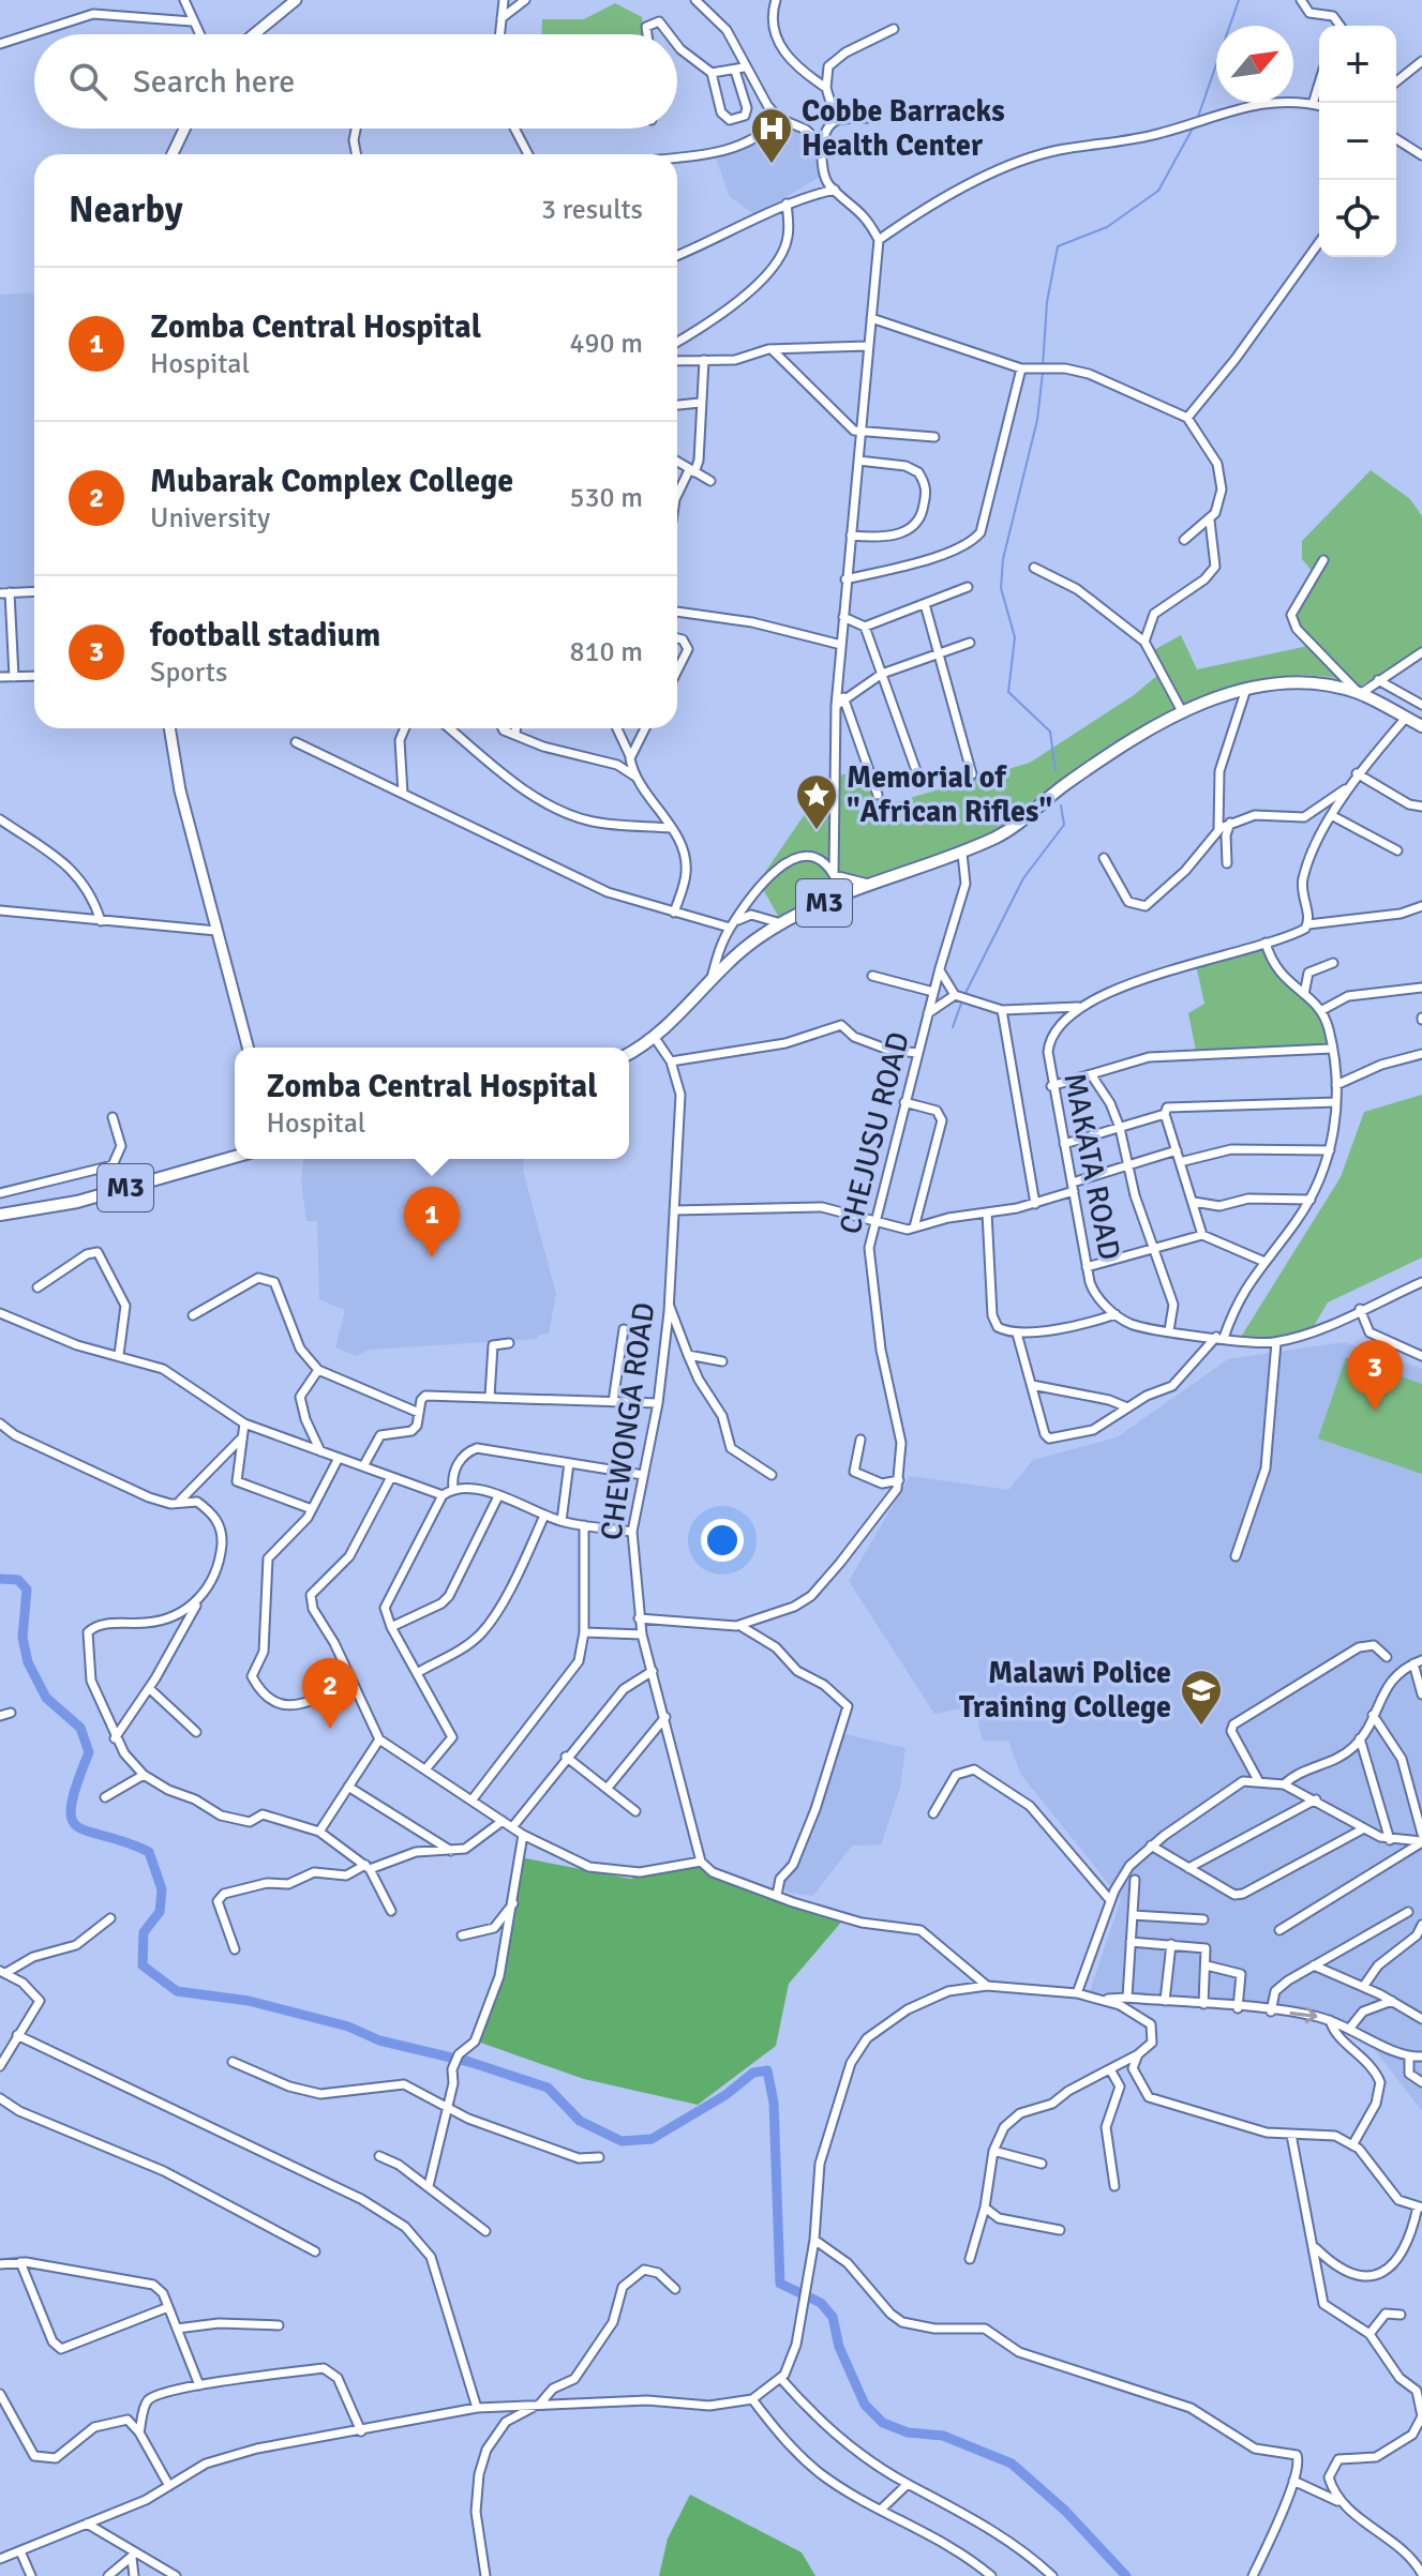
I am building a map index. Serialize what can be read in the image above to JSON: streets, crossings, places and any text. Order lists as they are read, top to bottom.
{
  "streets": {
    "highway": ["M3"],
    "street": ["CHEJUSU ROAD", "MAKATA ROAD", "CHEWONGA ROAD"]
  },
  "crossings": [
    ["M3", "CHEJUSU ROAD"],
    ["M3", "CHEWONGA ROAD"]
  ],
  "places": {
    "hospital": ["Cobbe Barracks Health Center"],
    "place": ["Memorial of \"African Rifles\""],
    "school or university": ["Malawi Police Training College"]
  },
  "north": "top right",
  "page": {
    "map_buttons": ["+", "−"],
    "search": "Search here",
    "heading": ["Nearby", "3 results"],
    "list": [
      {
        "mark": "1",
        "name": "Zomba Central Hospital",
        "note": "Hospital",
        "value": "490 m"
      },
      {
        "mark": "2",
        "name": "Mubarak Complex College",
        "note": "University",
        "value": "530 m"
      },
      {
        "mark": "3",
        "name": "football stadium",
        "note": "Sports",
        "value": "810 m"
      }
    ],
    "popup": ["Zomba Central Hospital", "Hospital"],
    "pins": ["1", "3", "2"]
  }
}
